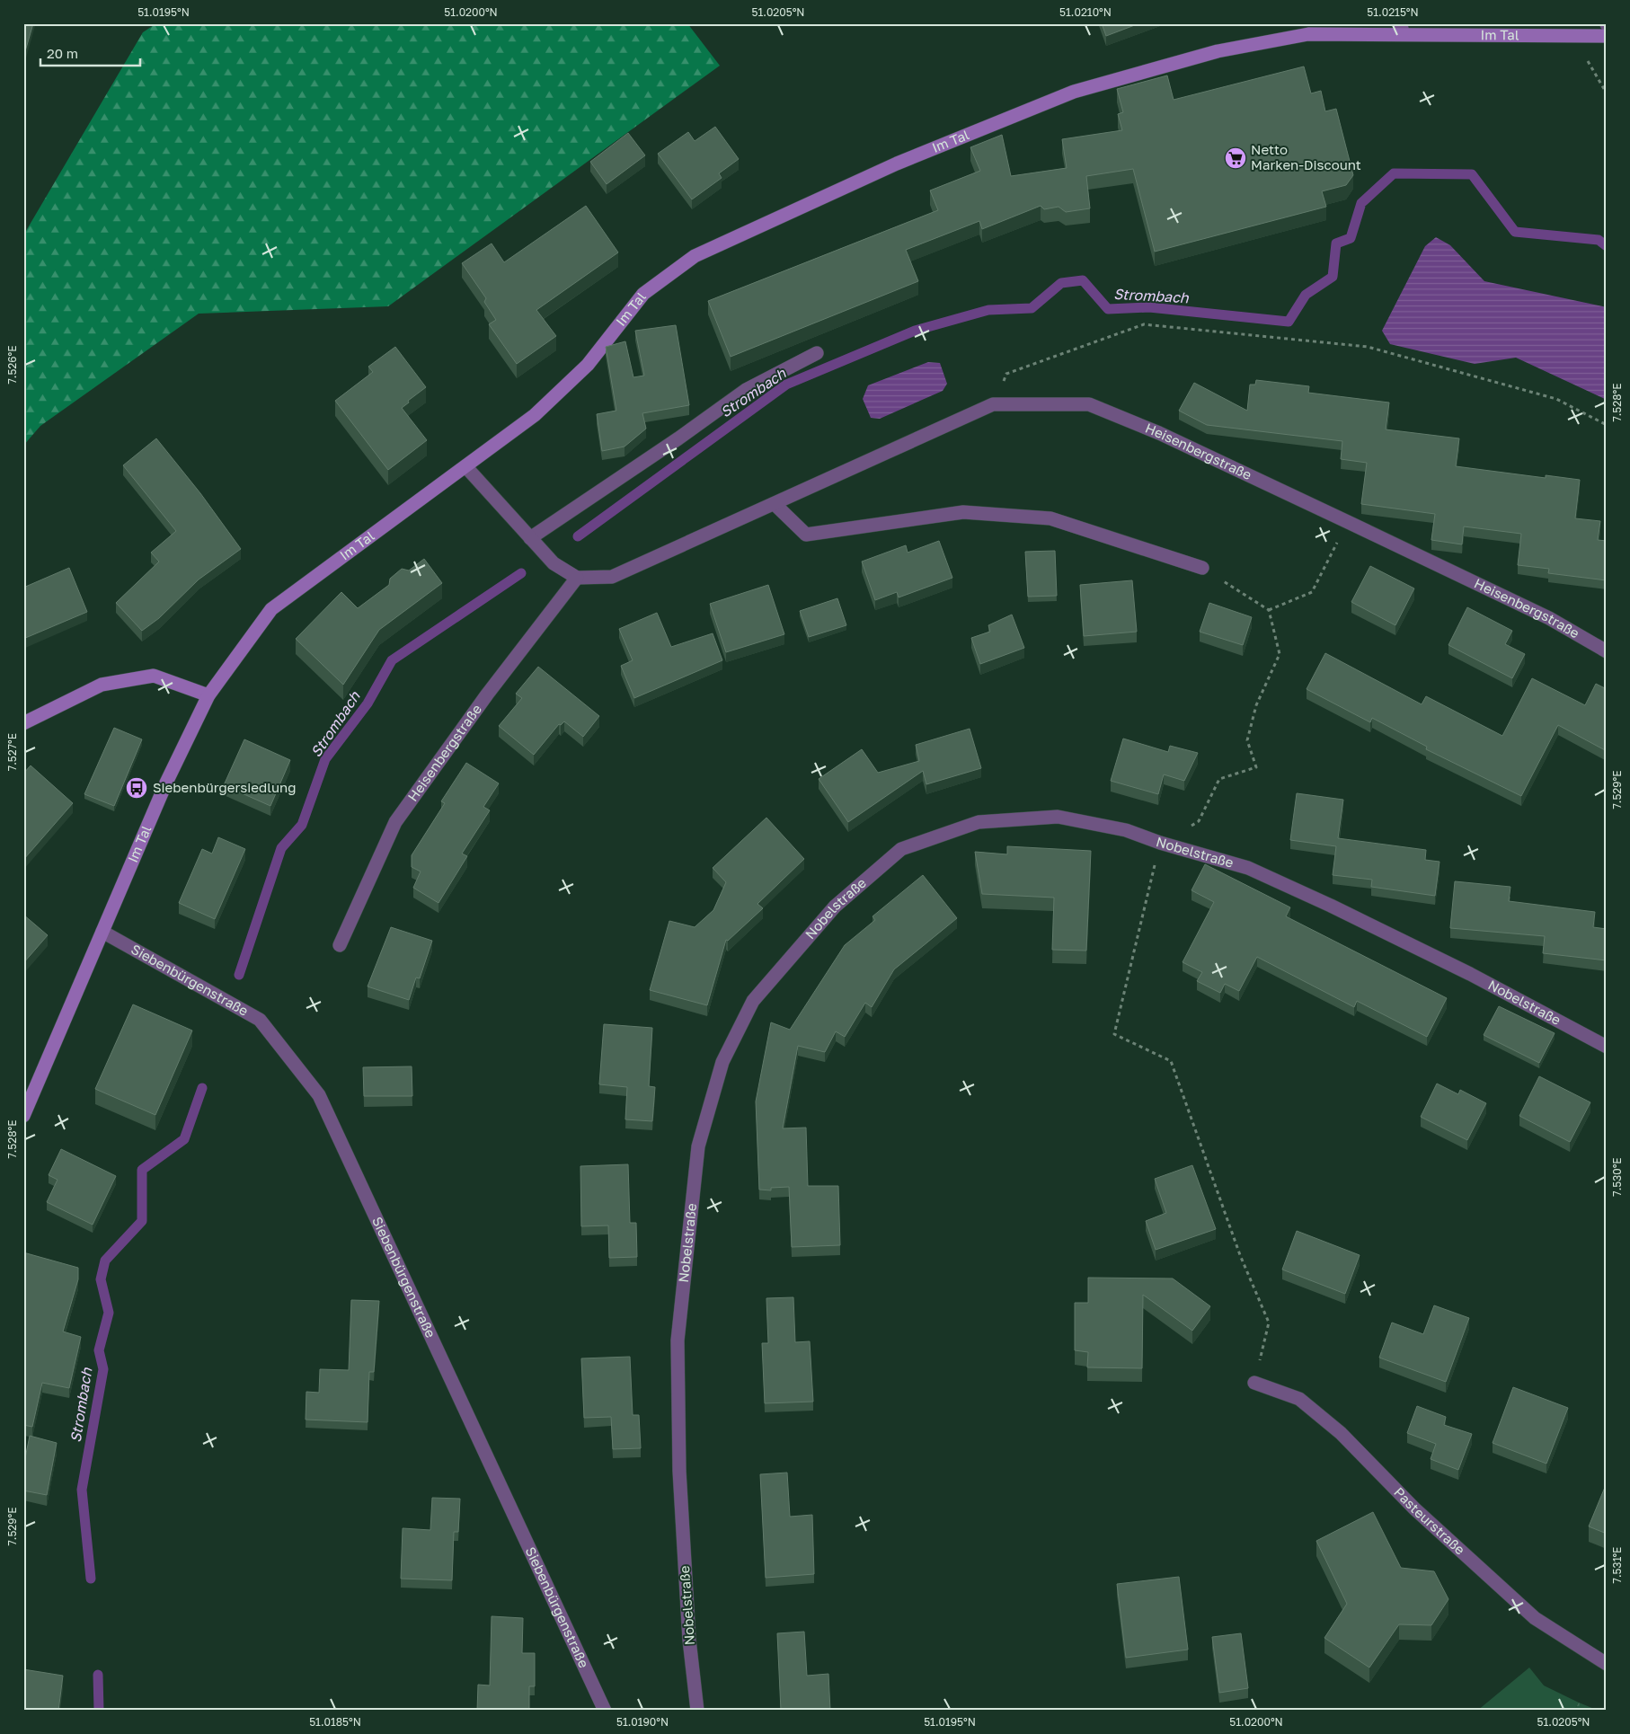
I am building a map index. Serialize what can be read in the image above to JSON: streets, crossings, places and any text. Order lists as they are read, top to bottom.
{
  "streets": {
    "main road": ["Im Tal"],
    "street": [
      "Heisenbergstraße",
      "Nobelstraße",
      "Siebenbürgenstraße",
      "Pasteurstraße"
    ]
  },
  "crossings": [
    ["Im Tal", "Siebenbürgenstraße"]
  ],
  "water": ["Strombach"],
  "places": {
    "supermarket": ["Netto Marken-Discount"],
    "bus stop": ["Siebenbürgersiedlung"]
  },
  "scale_bar": "20 m",
  "coordinates": [
    "51.0195°N",
    "51.0200°N",
    "51.0205°N",
    "51.0210°N",
    "51.0215°N",
    "7.526°E",
    "7.528°E",
    "7.527°E",
    "7.529°E",
    "7.530°E",
    "7.531°E",
    "51.0185°N",
    "51.0190°N"
  ]
}
